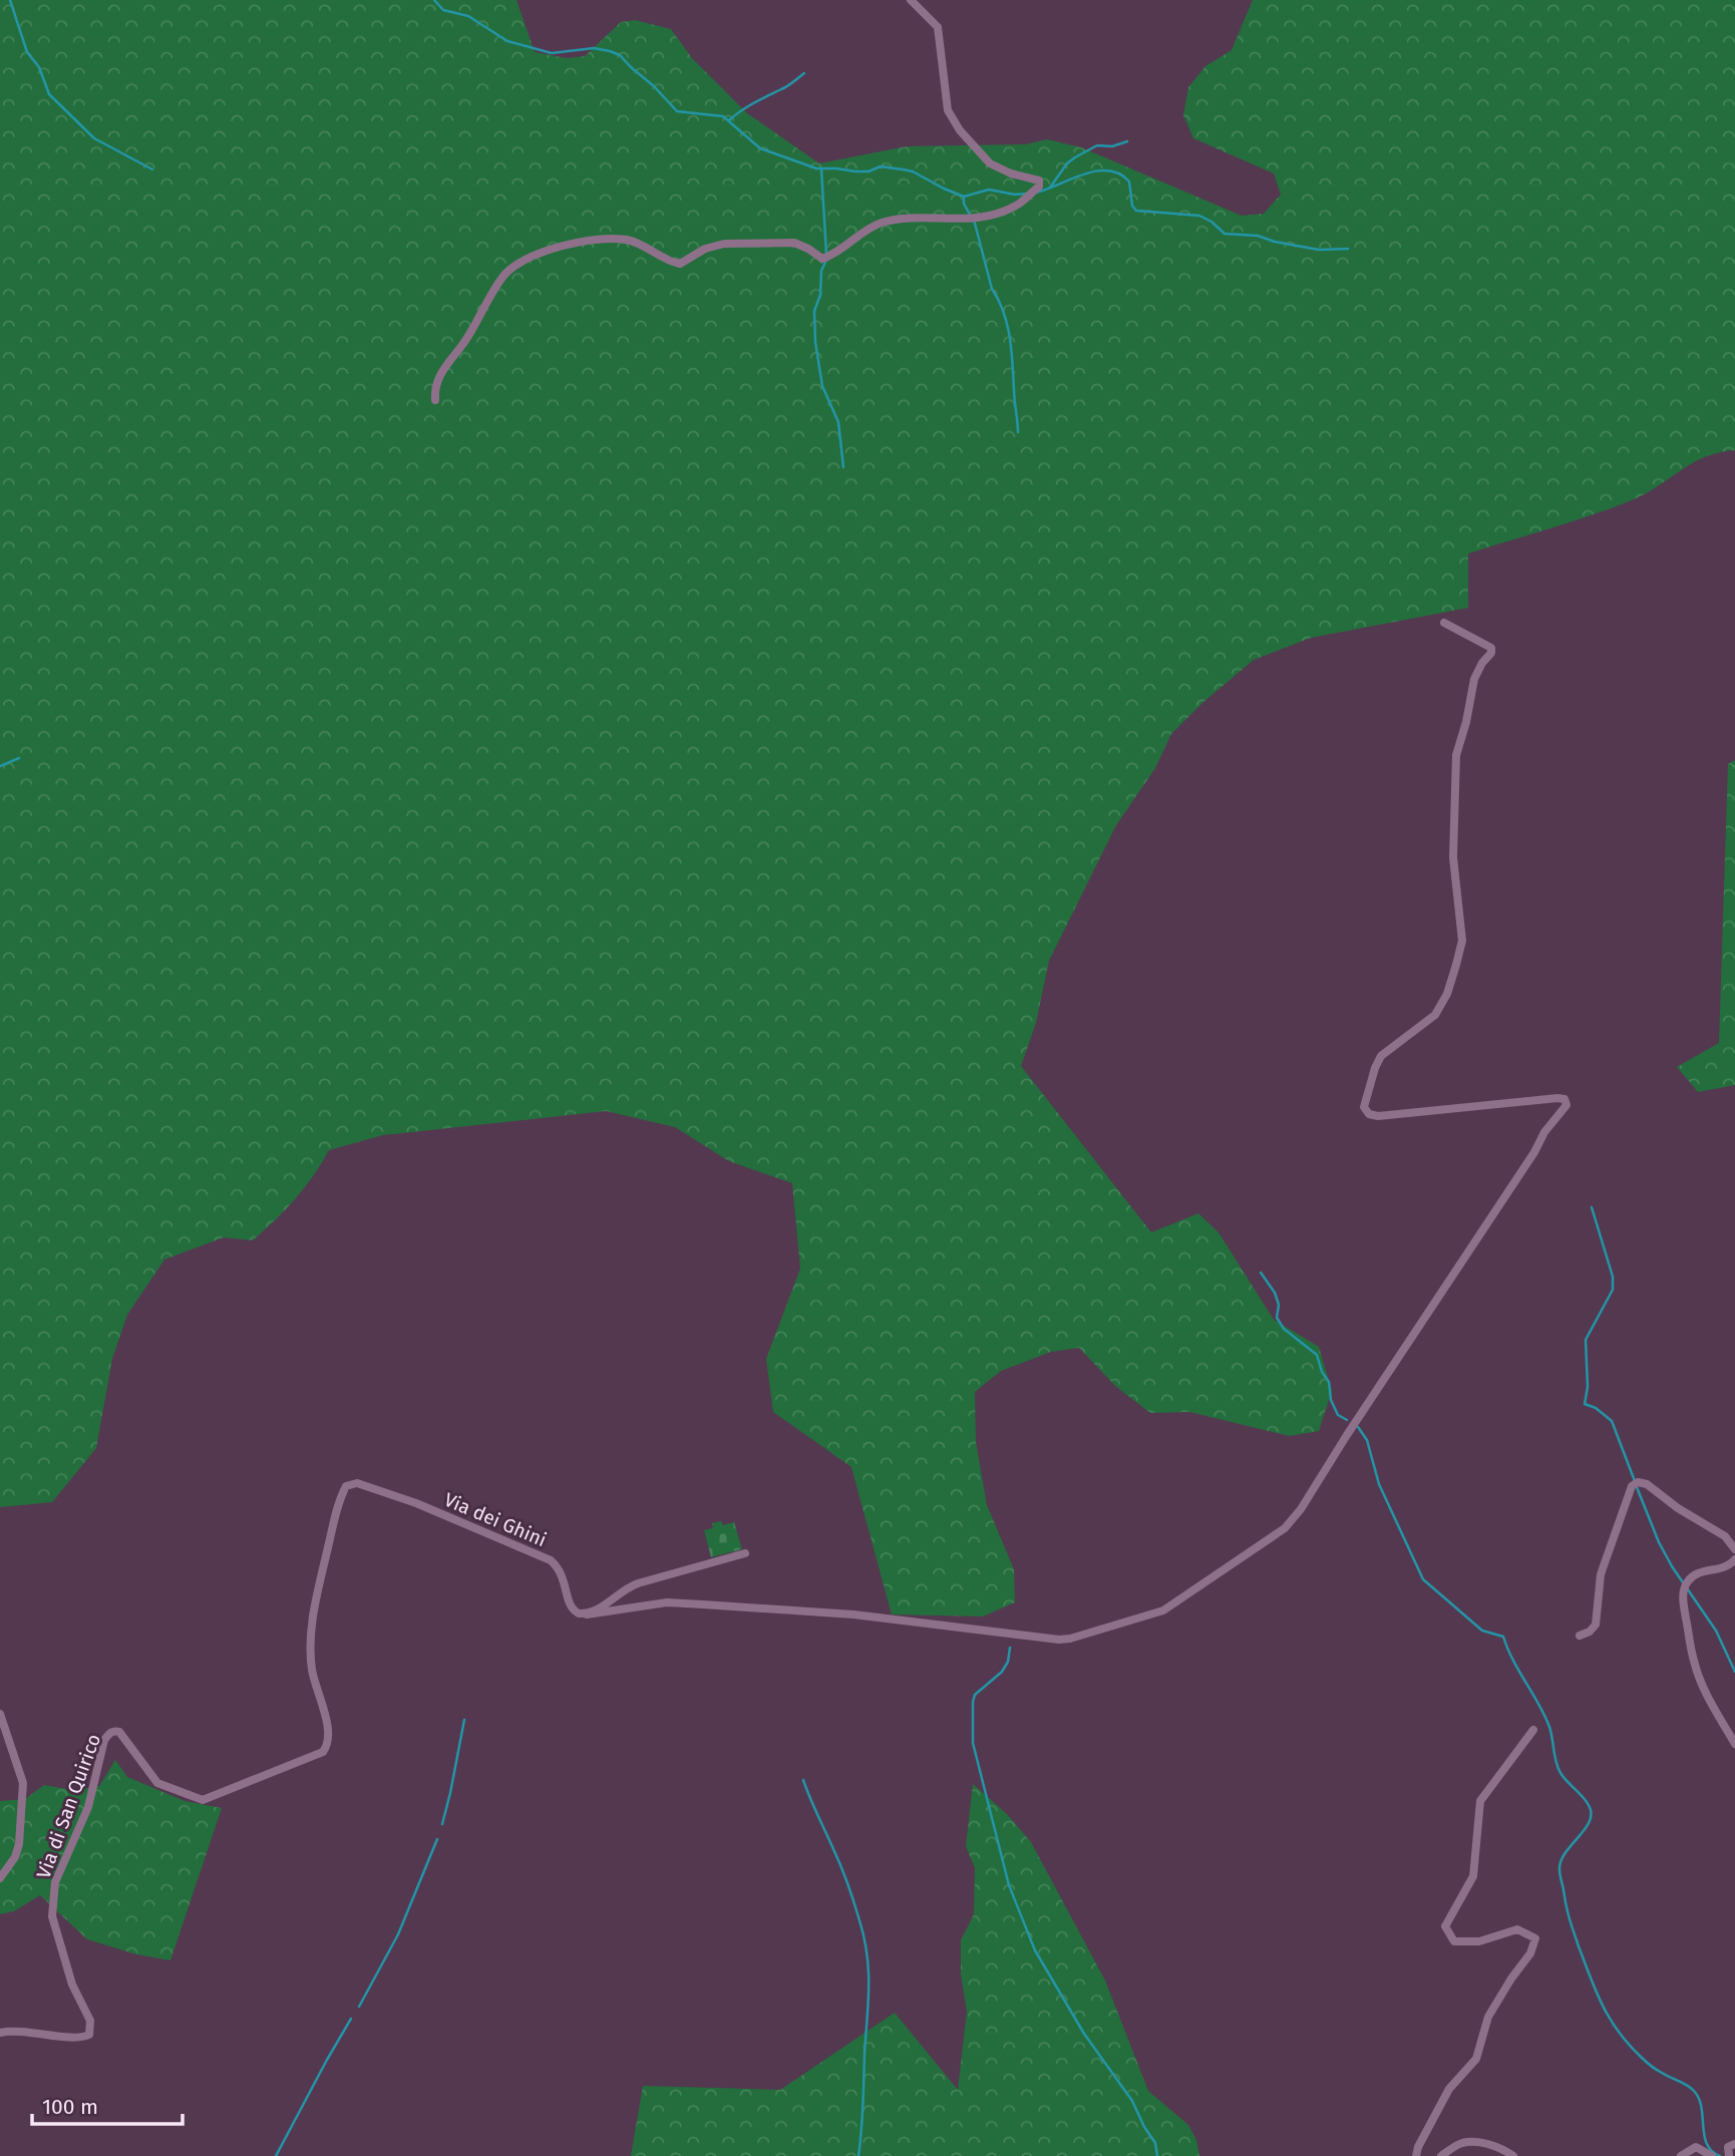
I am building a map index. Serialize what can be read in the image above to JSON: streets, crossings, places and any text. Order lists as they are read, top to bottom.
{
  "streets": {
    "street": ["Via dei Ghini", "Via di San Quirico"]
  },
  "crossings": [
    ["Via dei Ghini", "Via di San Quirico"]
  ],
  "scale_bar": "100 m"
}
